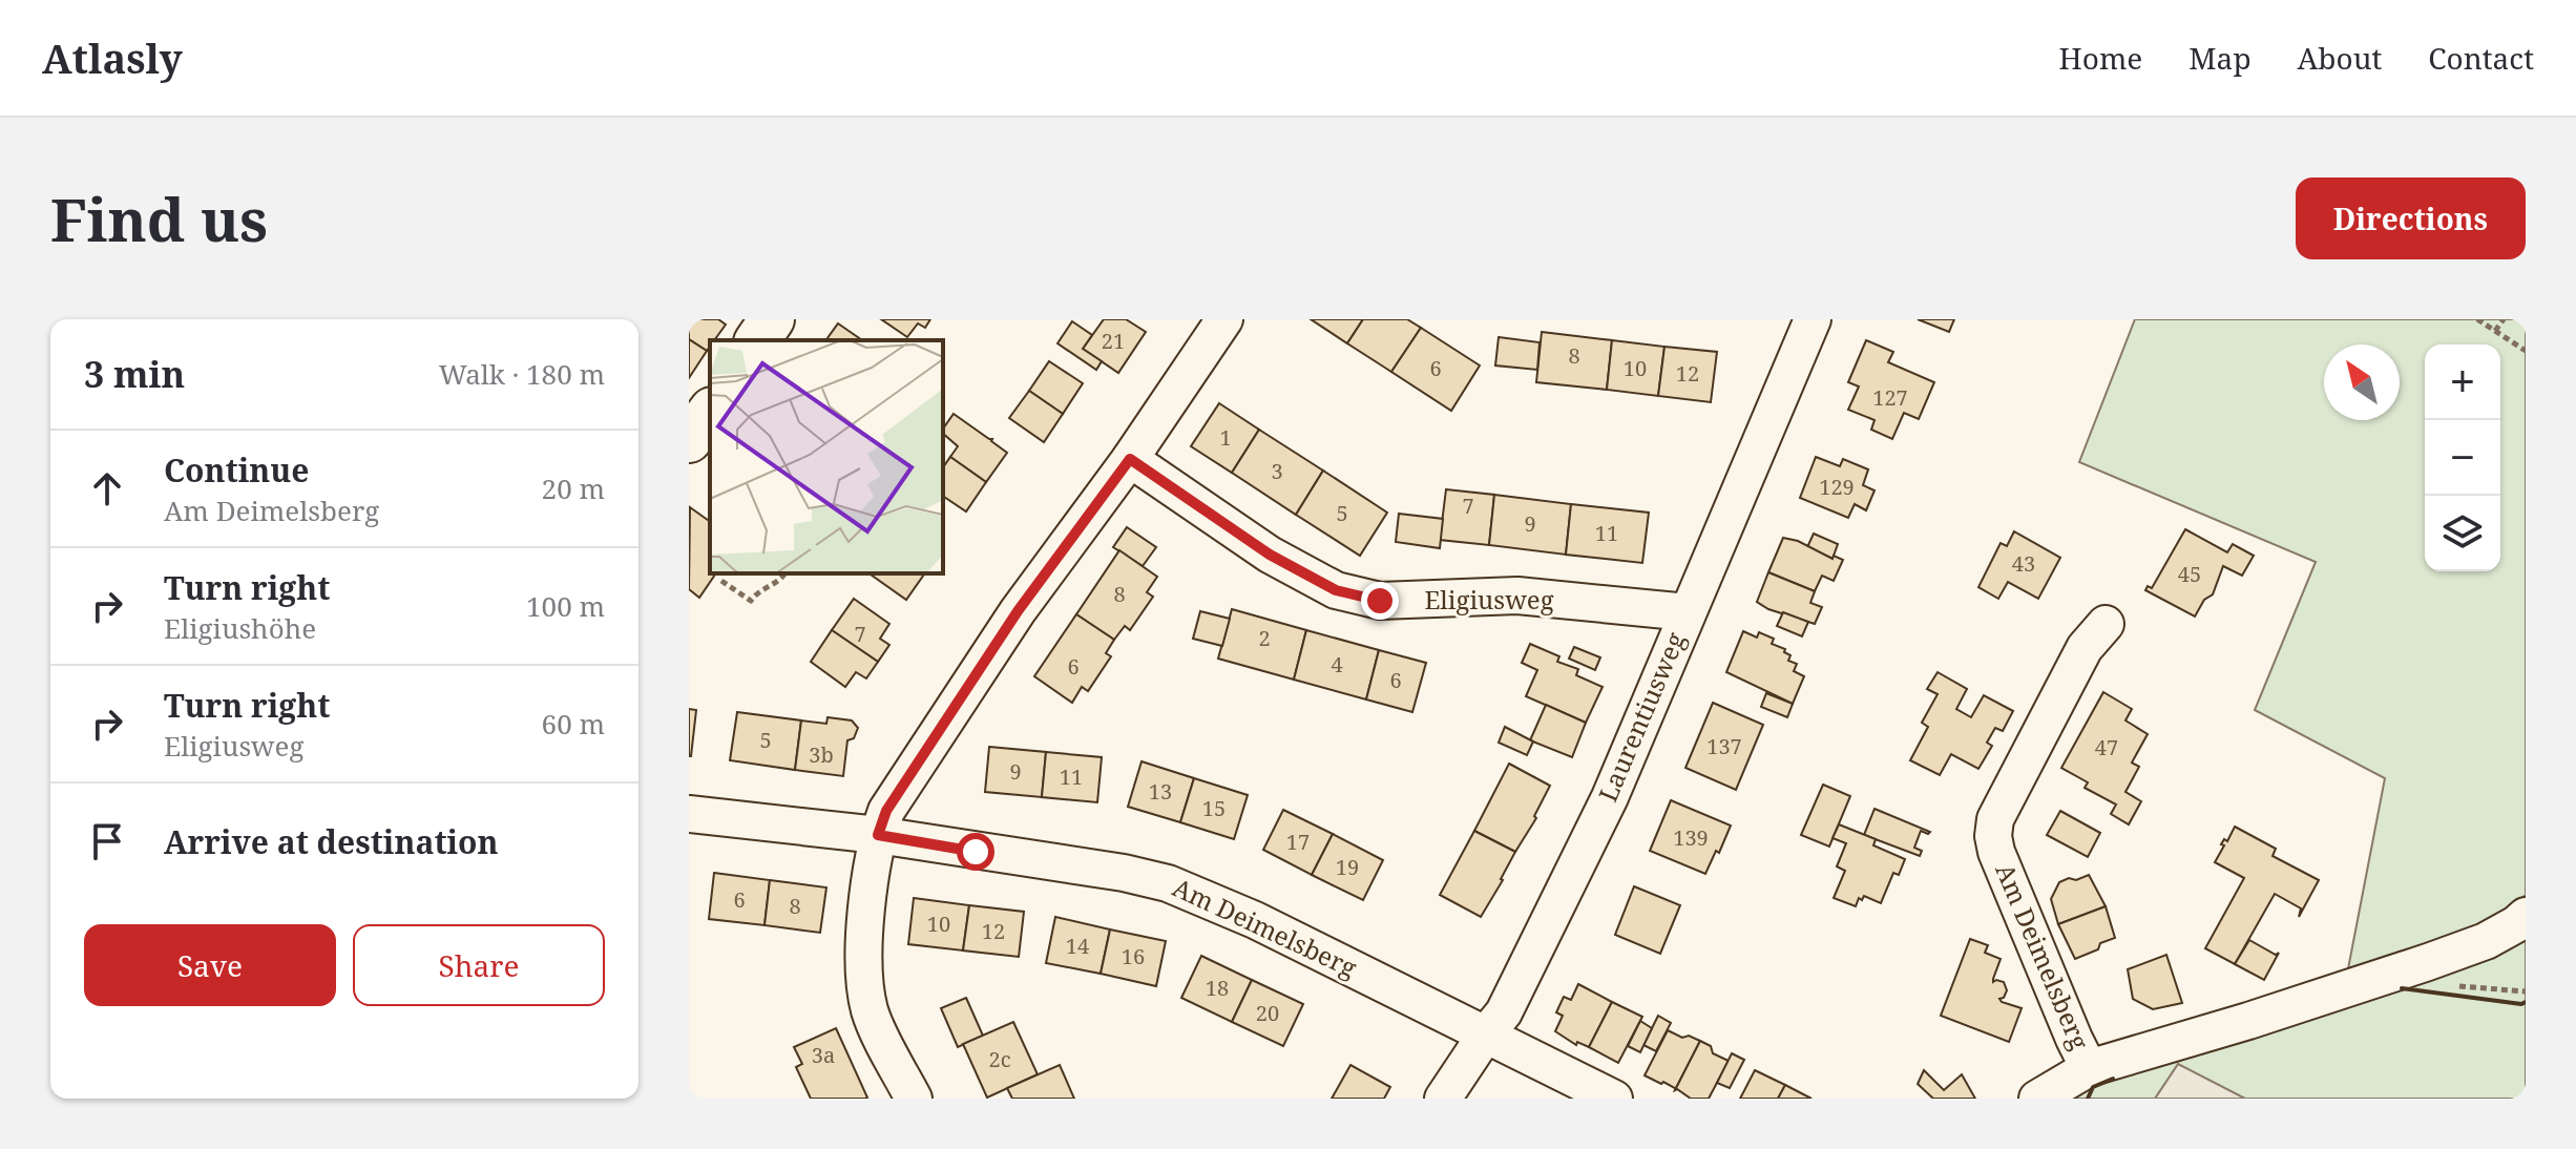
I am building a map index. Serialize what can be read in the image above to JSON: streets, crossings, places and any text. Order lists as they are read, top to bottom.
{
  "streets": {
    "street": ["Eligiusweg", "Laurentiusweg", "Am Deimelsberg"]
  },
  "crossings": [
    ["Eligiusweg", "Laurentiusweg"],
    ["Laurentiusweg", "Am Deimelsberg"]
  ],
  "house_numbers": [
    "21",
    "8",
    "6",
    "10",
    "12",
    "127",
    "1",
    "3",
    "129",
    "7",
    "5",
    "9",
    "11",
    "43",
    "45",
    "8",
    "7",
    "2",
    "4",
    "6",
    "6",
    "5",
    "137",
    "47",
    "3b",
    "9",
    "11",
    "13",
    "15",
    "139",
    "17",
    "19",
    "6",
    "8",
    "10",
    "12",
    "14",
    "16",
    "18",
    "20",
    "3a",
    "2c"
  ],
  "north": "top left",
  "page": {
    "header": "Atlasly",
    "nav": [
      "Home",
      "Map",
      "About",
      "Contact"
    ],
    "buttons": [
      "Directions",
      ["Save", "Share"]
    ],
    "title": "Find us",
    "heading": ["3 min", "Walk · 180 m"],
    "map_buttons": ["+", "−"],
    "list": [
      ["Continue", "Am Deimelsberg", "20 m"],
      ["Turn right", "Eligiushöhe", "100 m"],
      ["Turn right", "Eligiusweg", "60 m"],
      "Arrive at destination"
    ]
  }
}
